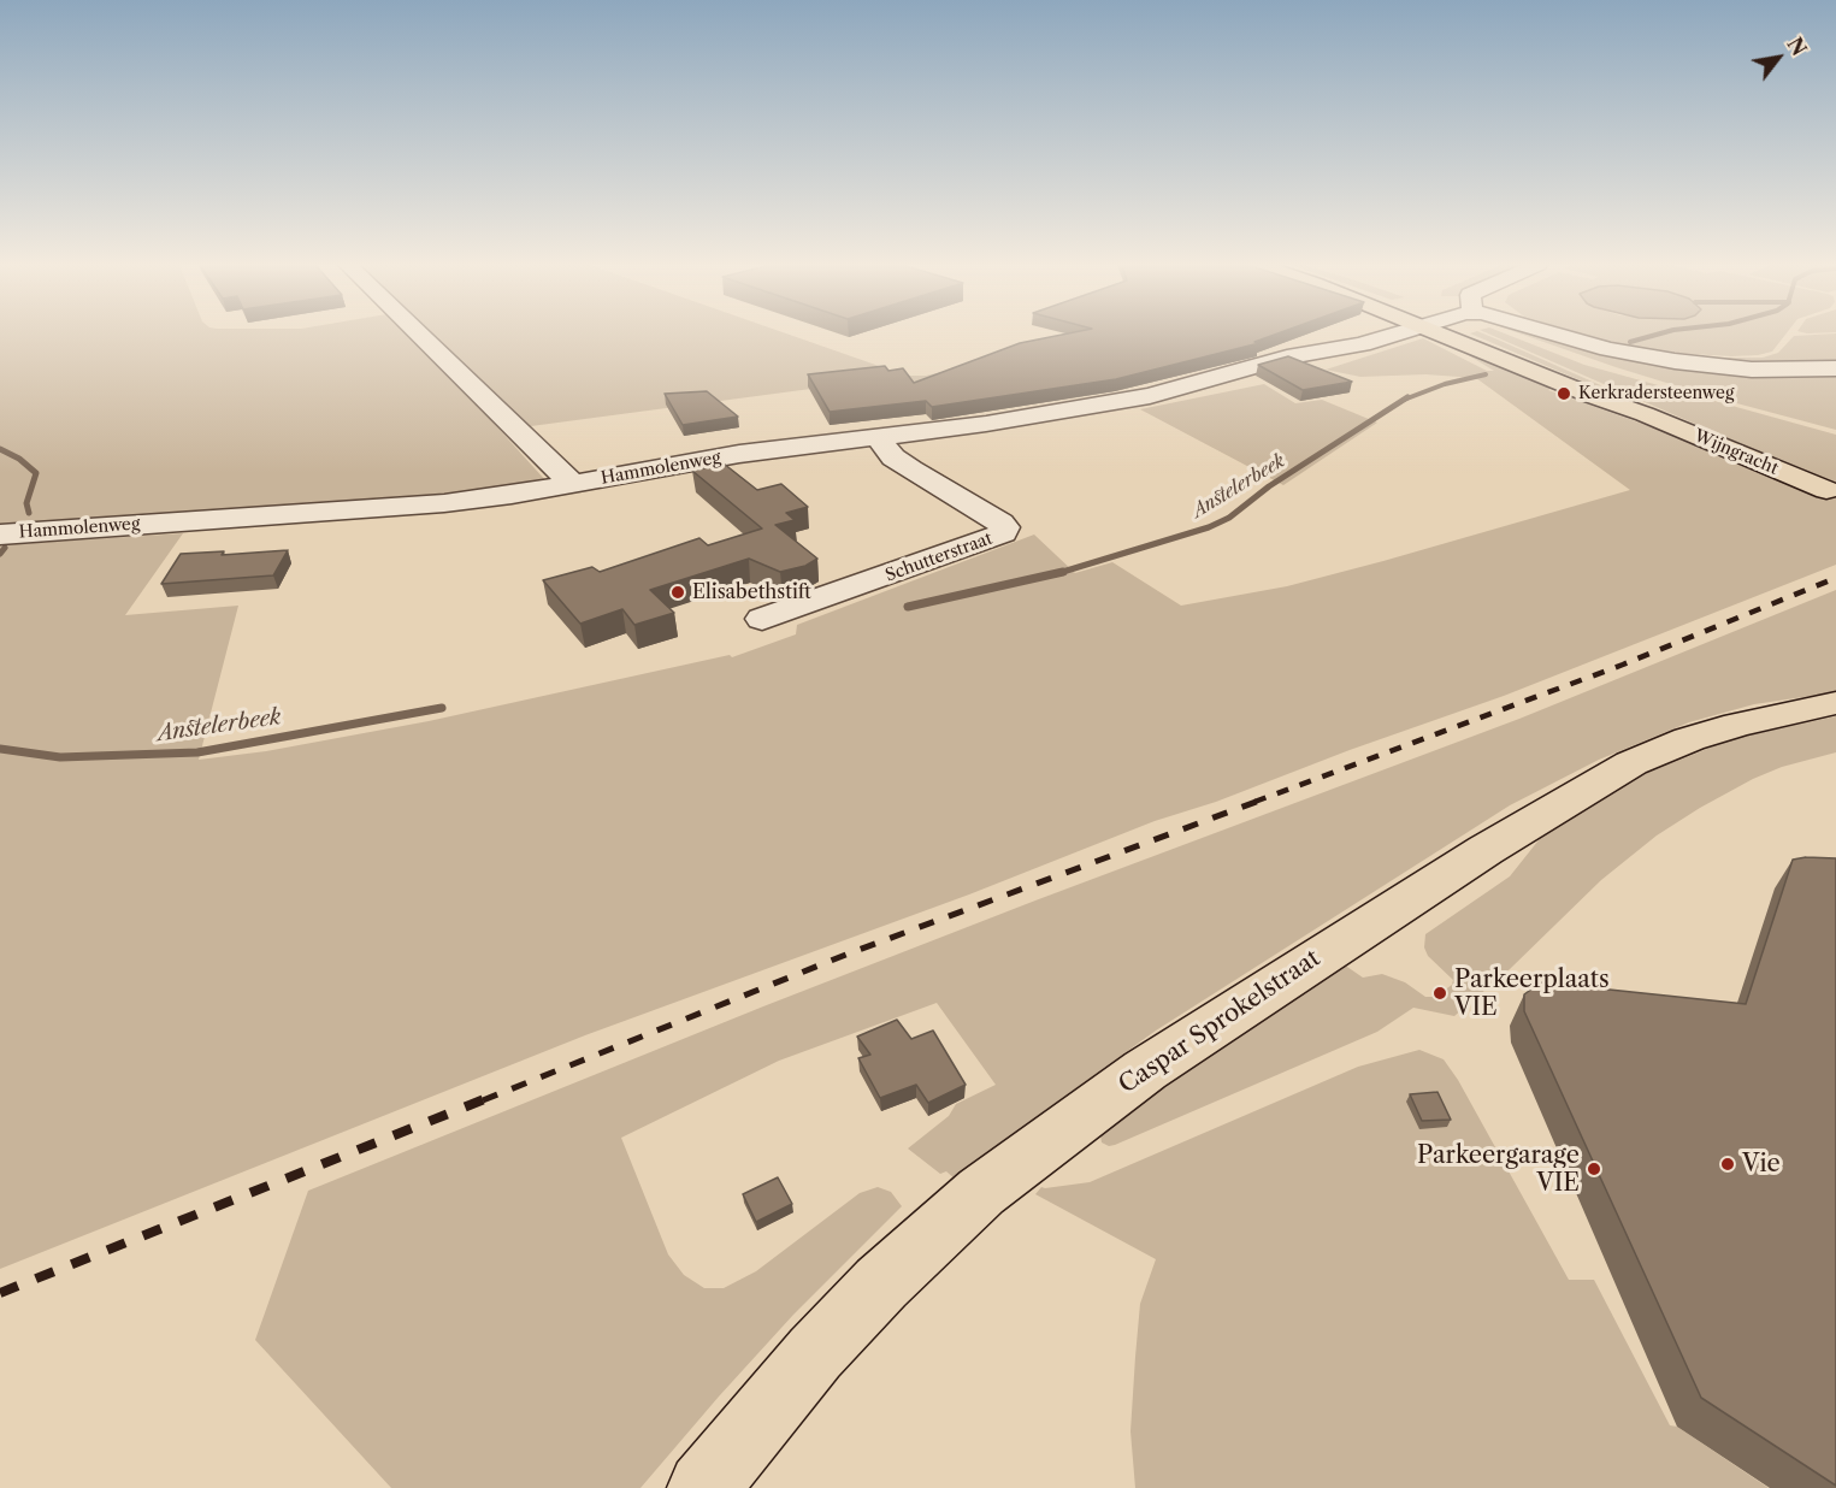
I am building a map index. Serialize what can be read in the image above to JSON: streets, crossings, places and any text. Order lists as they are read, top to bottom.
{
  "streets": {
    "main road": ["Wijngracht", "Caspar Sprokelstraat"],
    "street": ["Hammolenweg", "Schutterstraat"]
  },
  "crossings": [
    ["Hammolenweg", "Schutterstraat"]
  ],
  "water": ["Anstelerbeek"],
  "places": [
    "Kerkradersteenweg",
    "Elisabethstift",
    "Parkeerplaats VIE",
    "Vie",
    "Parkeergarage VIE"
  ],
  "north": "top right"
}
